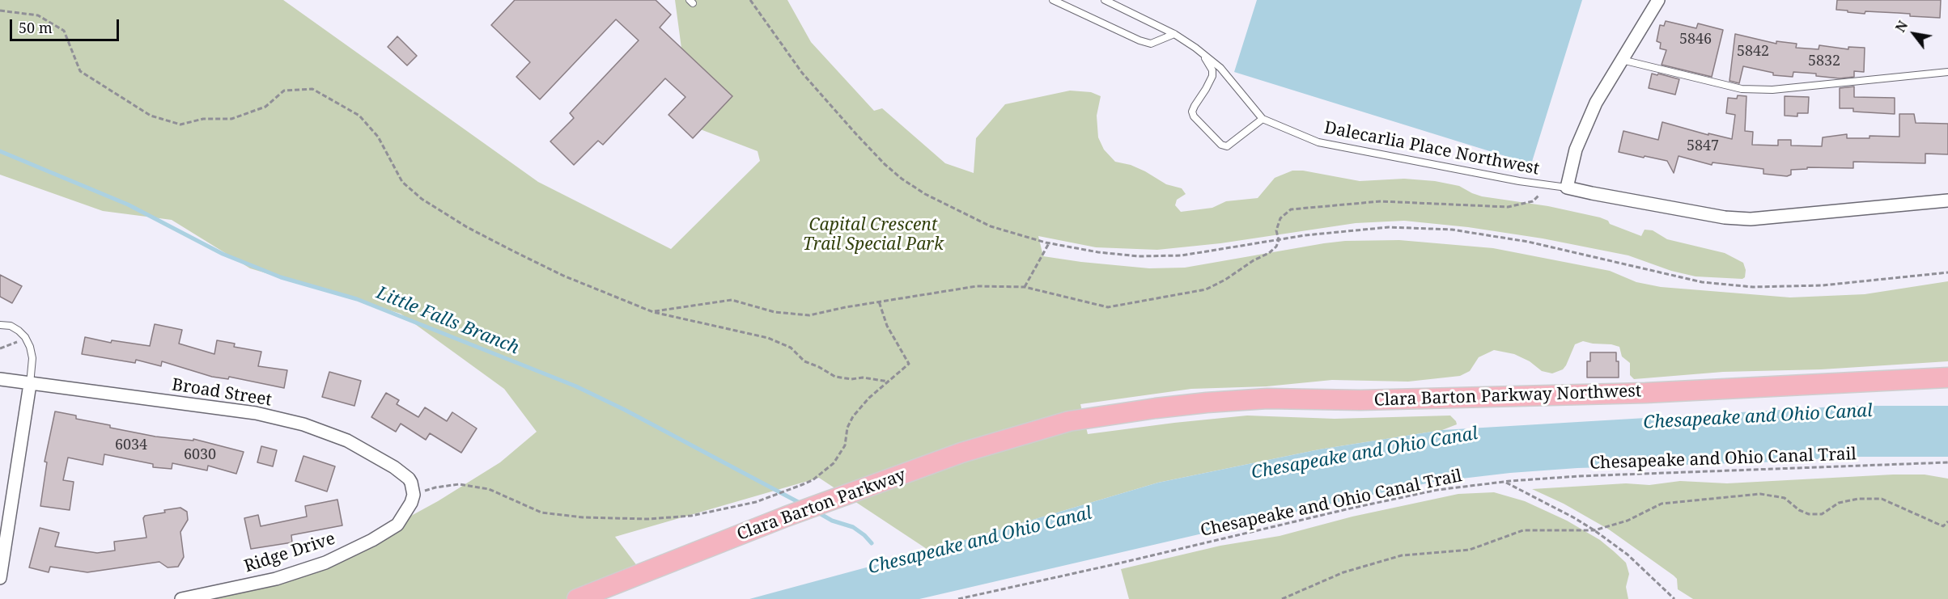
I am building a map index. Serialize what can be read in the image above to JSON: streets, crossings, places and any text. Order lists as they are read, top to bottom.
{
  "streets": {
    "highway": ["Clara Barton Parkway Northwest", "Clara Barton Parkway"],
    "street": ["Broad Street", "Ridge Drive"],
    "lane": ["Dalecarlia Place Northwest"],
    "path": ["Chesapeake and Ohio Canal Trail"]
  },
  "crossings": [
    ["Broad Street", "Ridge Drive"],
    ["Clara Barton Parkway Northwest", "Clara Barton Parkway"]
  ],
  "water": ["Little Falls Branch", "Chesapeake and Ohio Canal"],
  "parks": ["Capital Crescent Trail Special Park"],
  "house_numbers": [
    "5846",
    "5842",
    "5832",
    "5847",
    "6034",
    "6030"
  ],
  "scale_bar": "50 m",
  "north": "top left"
}
